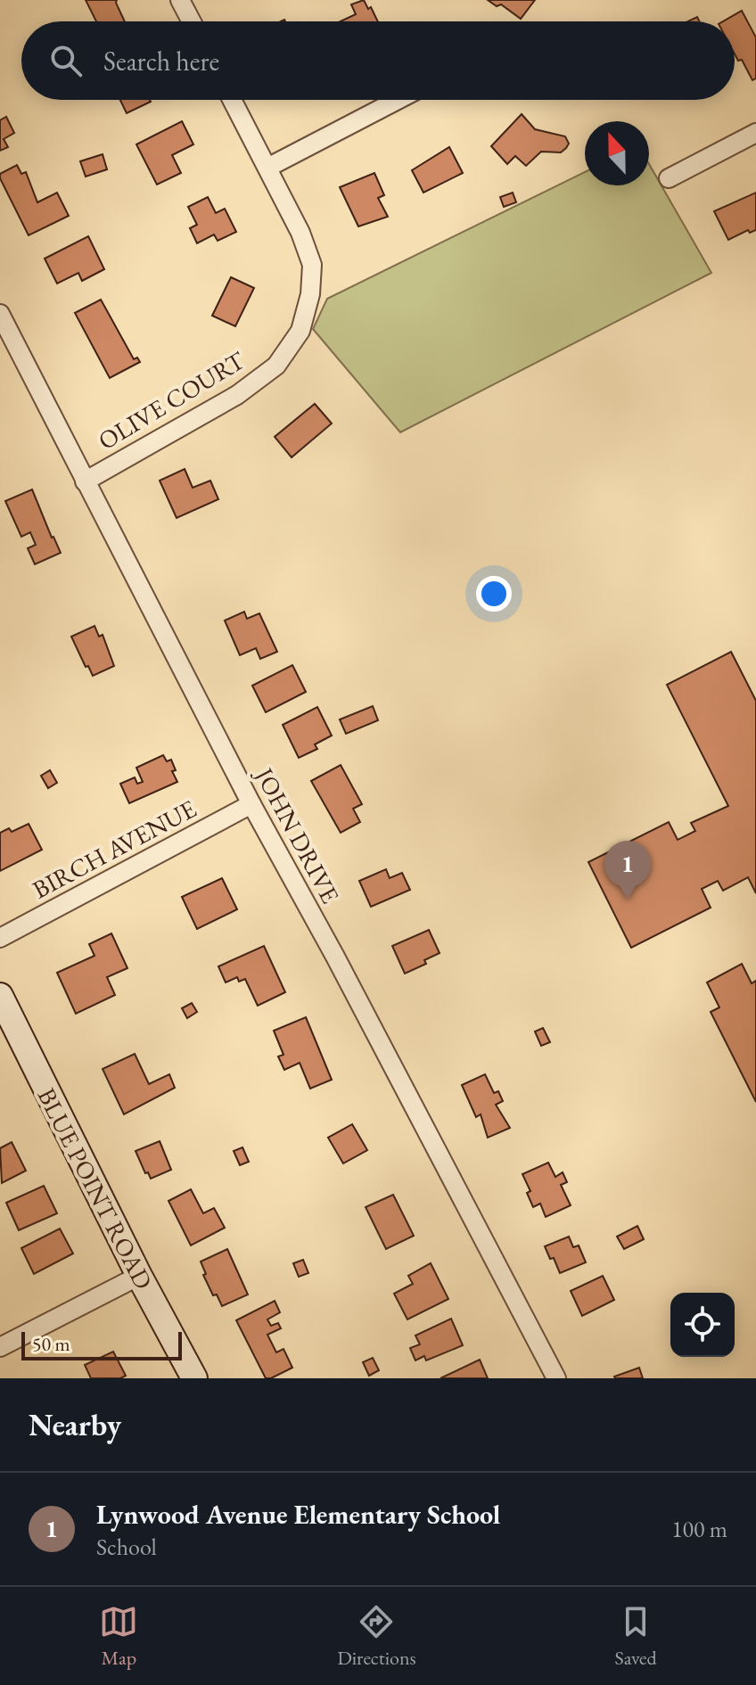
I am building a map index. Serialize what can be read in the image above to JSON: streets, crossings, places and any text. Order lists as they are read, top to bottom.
{
  "streets": {
    "street": [
      "OLIVE COURT",
      "JOHN DRIVE",
      "BIRCH AVENUE",
      "BLUE POINT ROAD"
    ]
  },
  "crossings": [
    ["OLIVE COURT", "JOHN DRIVE"],
    ["JOHN DRIVE", "BIRCH AVENUE"]
  ],
  "scale_bar": "50 m",
  "north": "top",
  "page": {
    "search": "Search here",
    "pins": "1",
    "scale": "50 m",
    "heading": "Nearby",
    "list": [
      {
        "mark": "1",
        "name": "Lynwood Avenue Elementary School",
        "note": "School",
        "value": "100 m"
      }
    ],
    "nav": ["Map", "Directions", "Saved"]
  }
}
